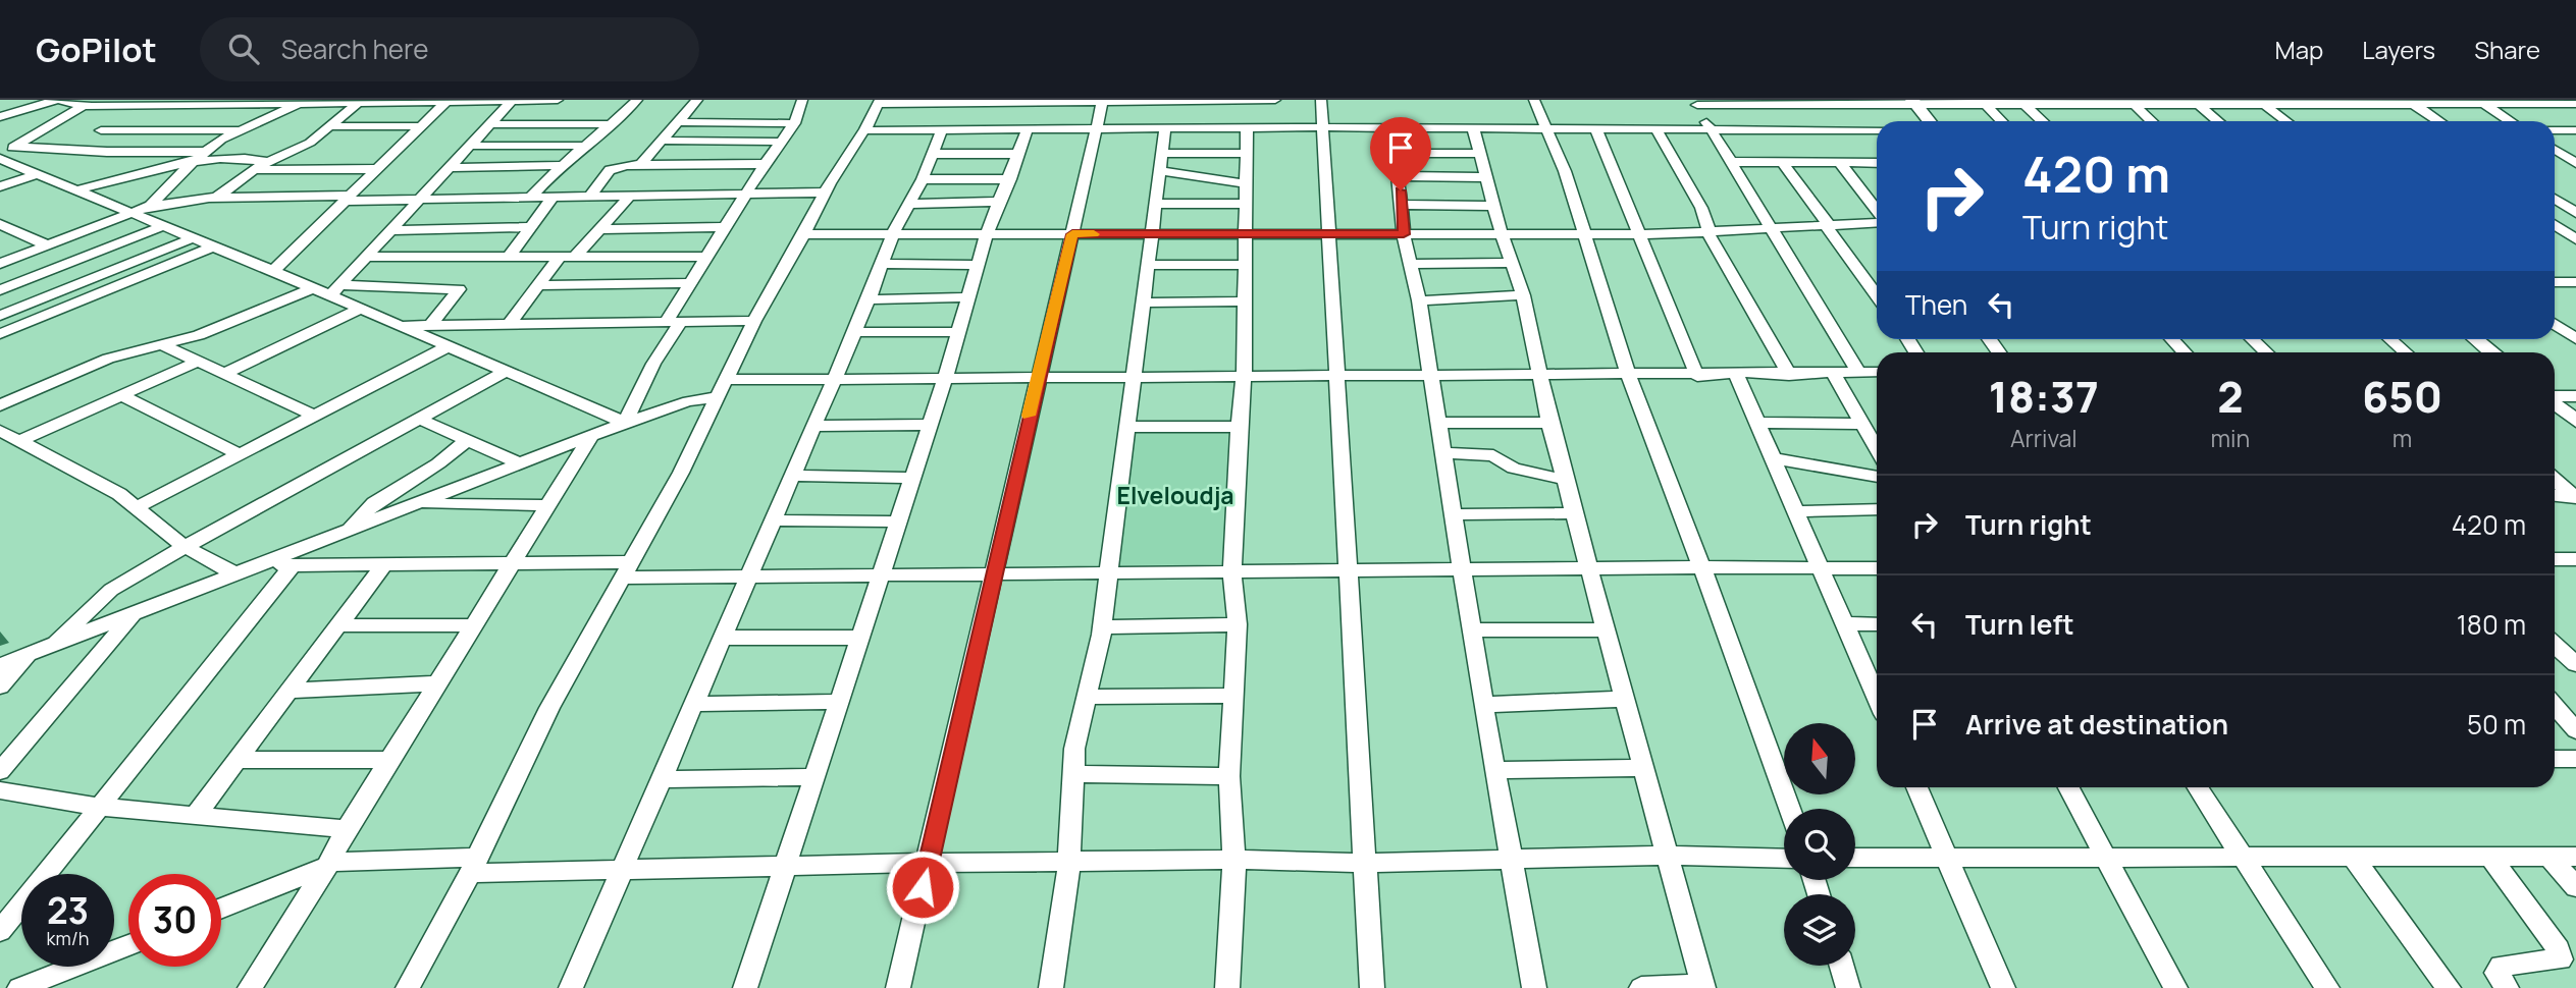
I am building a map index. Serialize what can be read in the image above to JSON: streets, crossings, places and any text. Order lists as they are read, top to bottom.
{
  "districts": ["Elveloudja"],
  "north": "top",
  "page": {
    "header": "GoPilot",
    "search": "Search here",
    "nav": ["Map", "Layers", "Share"],
    "turn": ["420 m", "Turn right"],
    "then": "Then",
    "eta": [
      "18:37",
      "Arrival",
      "2",
      "min",
      "650",
      "m"
    ],
    "list": [
      {
        "name": "Turn right",
        "value": "420 m"
      },
      {
        "name": "Turn left",
        "value": "180 m"
      },
      {
        "name": "Arrive at destination",
        "value": "50 m"
      }
    ],
    "speed": "23 km/h",
    "limit": "30"
  }
}
